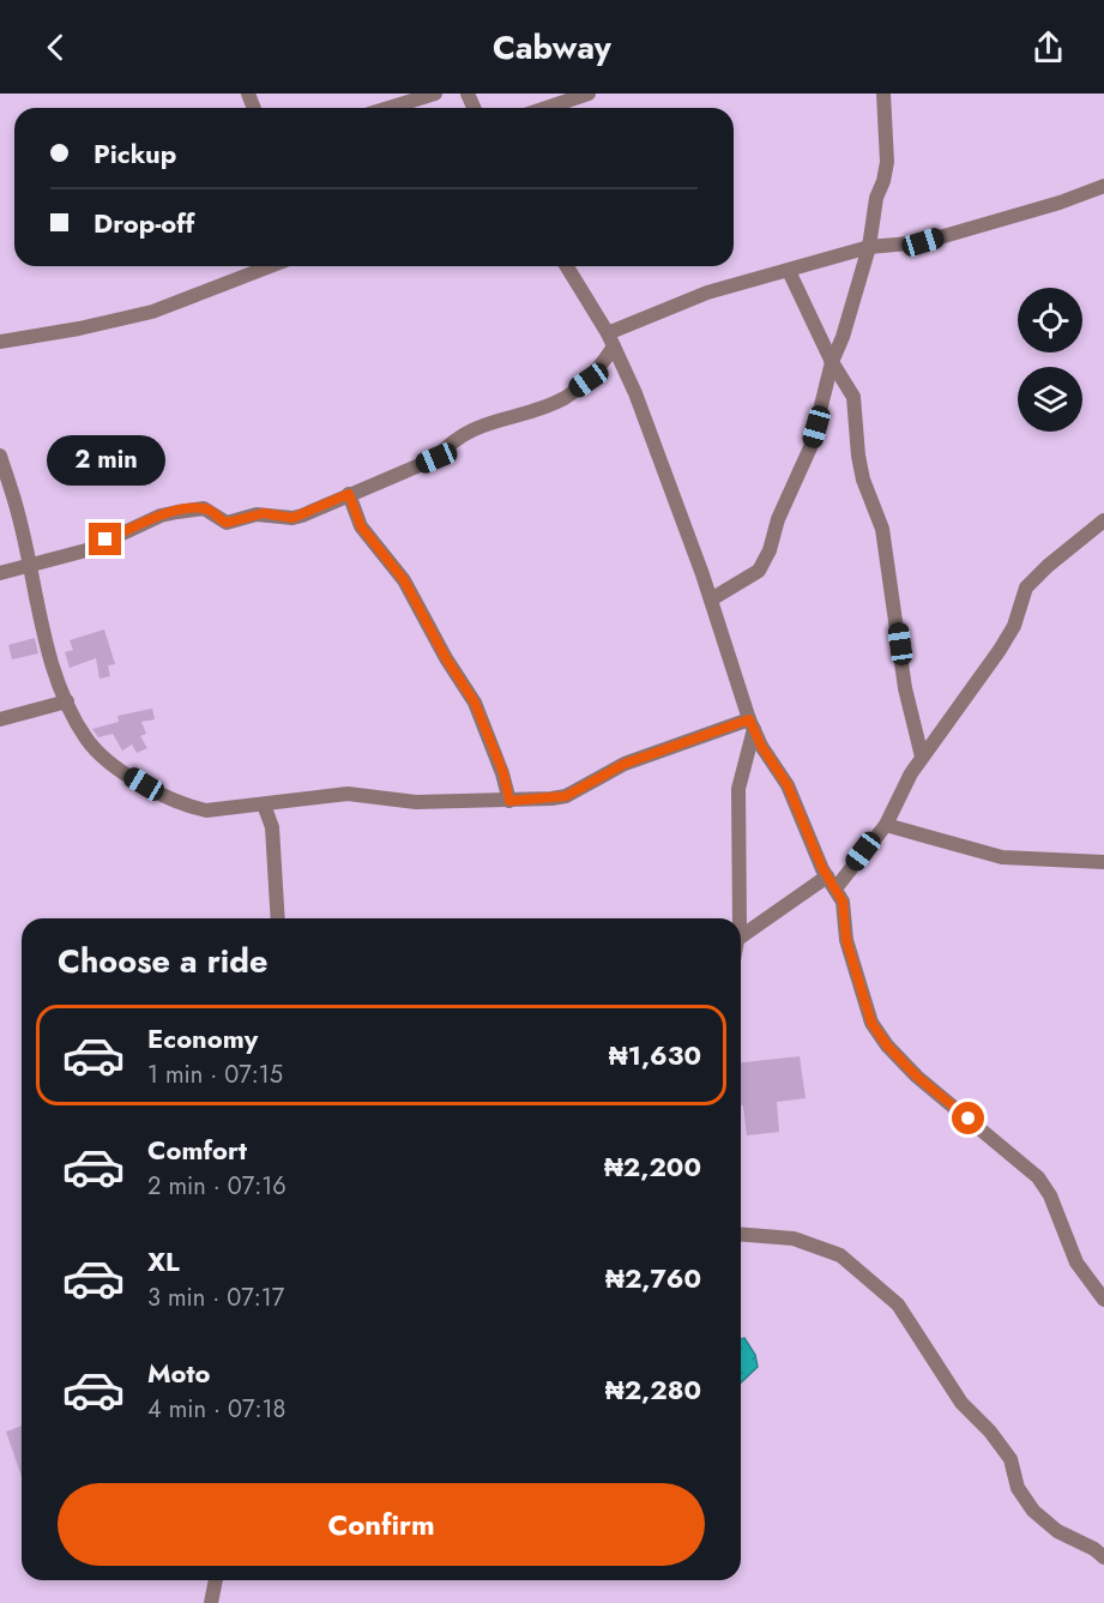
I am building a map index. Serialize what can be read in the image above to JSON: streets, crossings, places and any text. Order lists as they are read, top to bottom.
{
  "page": {
    "header": "Cabway",
    "banner": ["Pickup", "Drop-off"],
    "bubble": "2 min",
    "heading": "Choose a ride",
    "list": [
      {
        "name": "Economy",
        "note": "1 min · 07:15",
        "value": "₦1,630"
      },
      {
        "name": "Comfort",
        "note": "2 min · 07:16",
        "value": "₦2,200"
      },
      {
        "name": "XL",
        "note": "3 min · 07:17",
        "value": "₦2,760"
      },
      {
        "name": "Moto",
        "note": "4 min · 07:18",
        "value": "₦2,280"
      }
    ],
    "buttons": "Confirm"
  }
}
